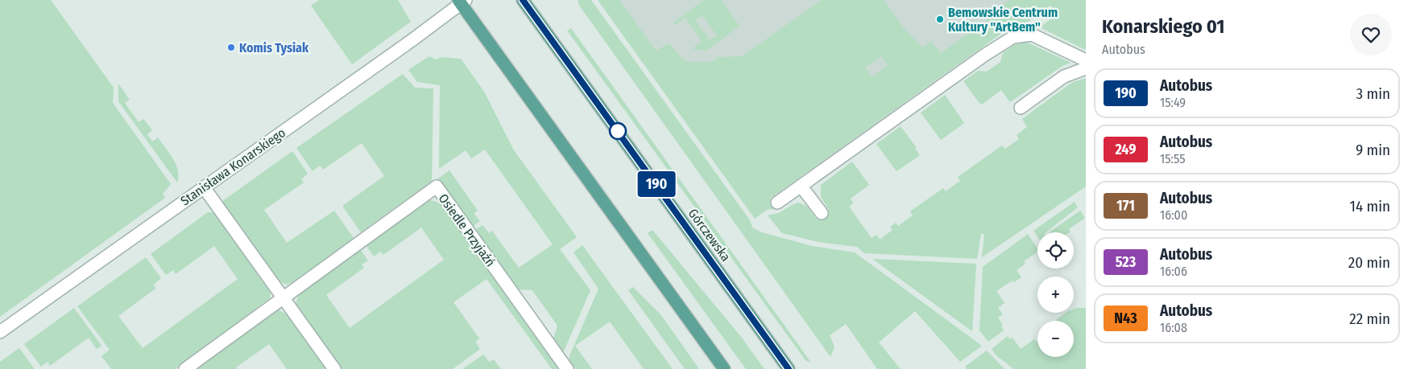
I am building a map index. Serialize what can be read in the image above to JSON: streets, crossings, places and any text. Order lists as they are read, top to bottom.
{
  "streets": {
    "main road": ["Górczewska"],
    "street": ["Stanisława Konarskiego", "Osiedle Przyjaźń"]
  },
  "places": ["Bemowskie Centrum Kultury \"ArtBem\"", "Komis Tysiak"],
  "lines": ["bus line 190"],
  "page": {
    "on_map": "190",
    "heading": ["Konarskiego 01", "Autobus"],
    "list": [
      {
        "mark": "190",
        "name": "Autobus",
        "note": "15:49",
        "value": "3 min"
      },
      {
        "mark": "249",
        "name": "Autobus",
        "note": "15:55",
        "value": "9 min"
      },
      {
        "mark": "171",
        "name": "Autobus",
        "note": "16:00",
        "value": "14 min"
      },
      {
        "mark": "523",
        "name": "Autobus",
        "note": "16:06",
        "value": "20 min"
      },
      {
        "mark": "N43",
        "name": "Autobus",
        "note": "16:08",
        "value": "22 min"
      }
    ],
    "map_buttons": ["+", "−"]
  }
}
